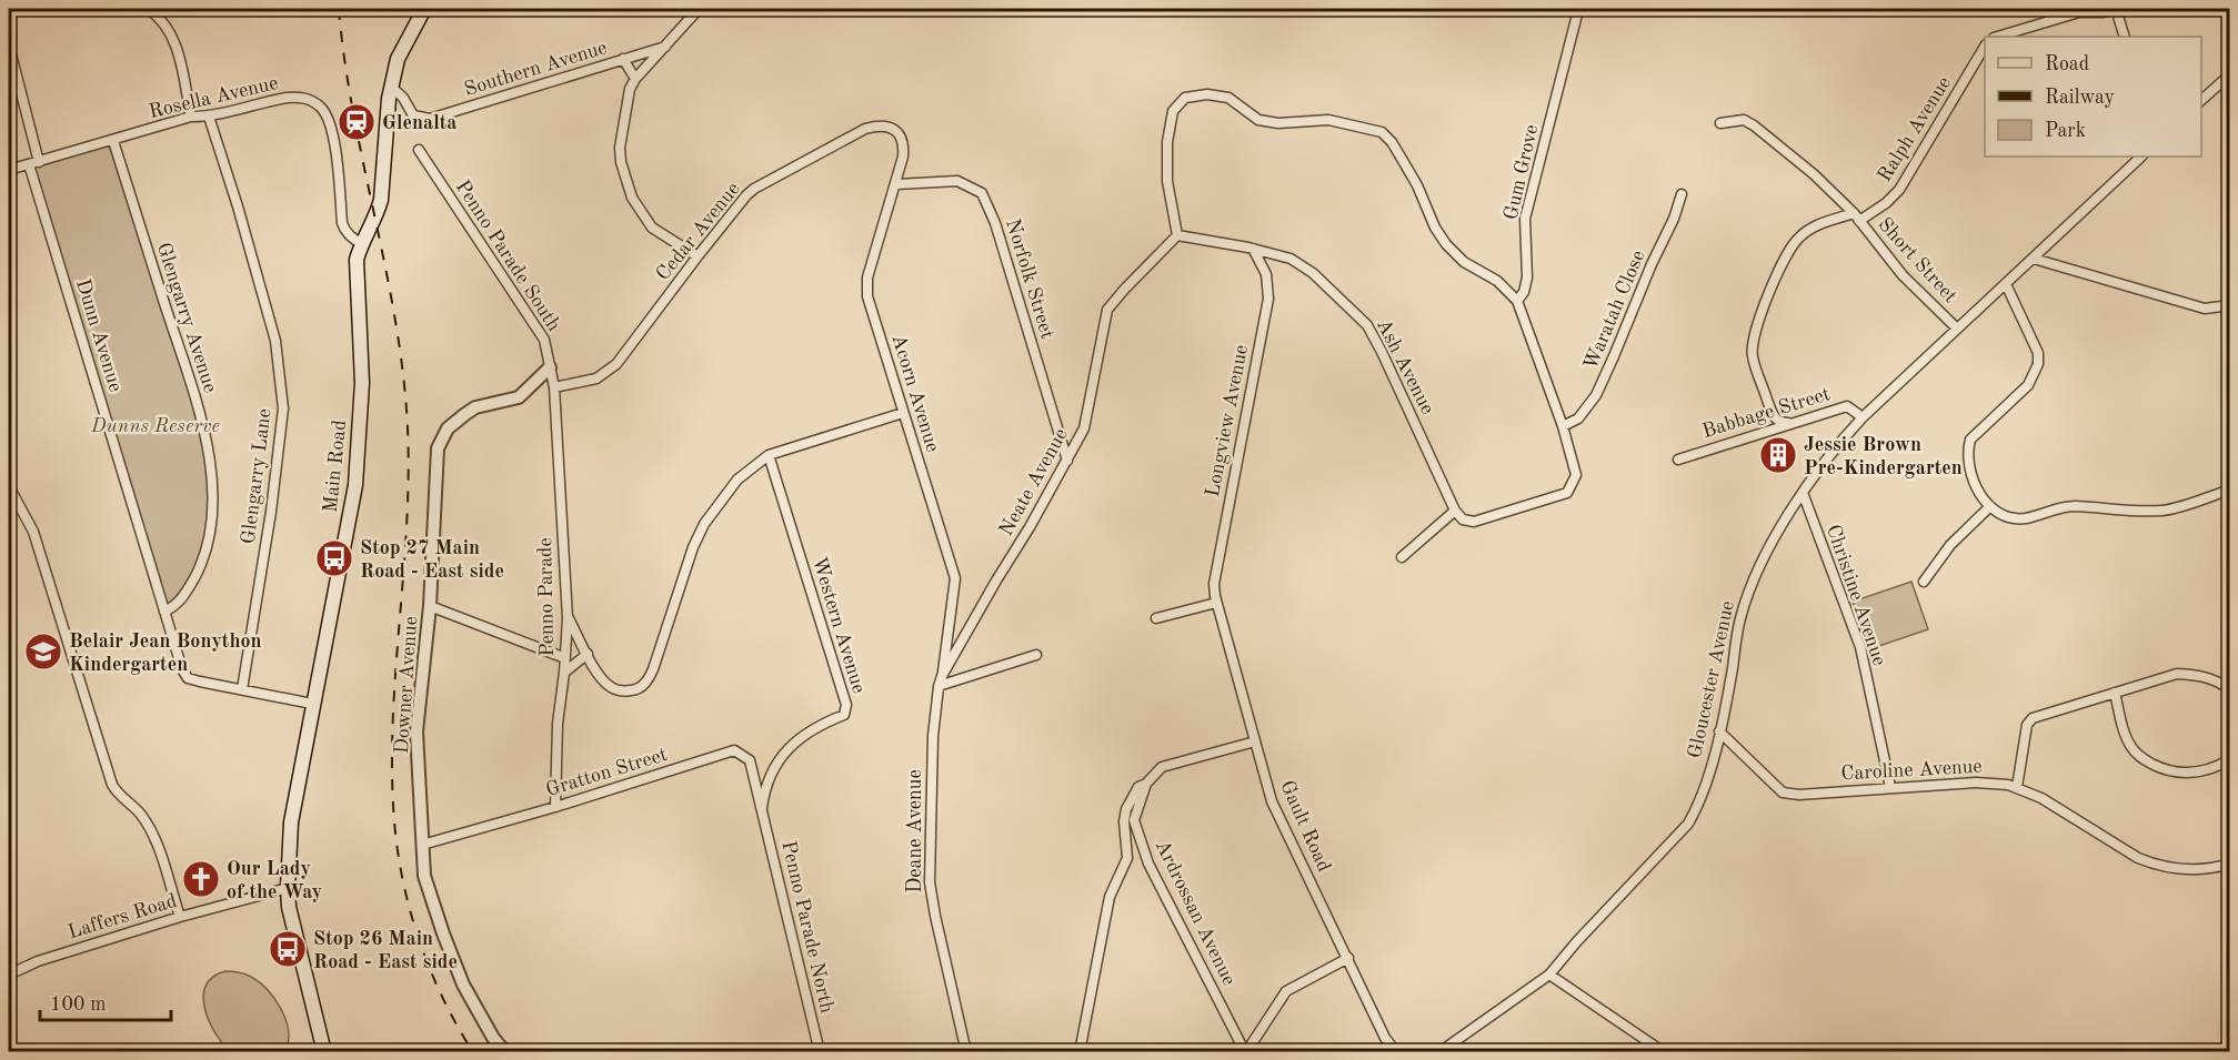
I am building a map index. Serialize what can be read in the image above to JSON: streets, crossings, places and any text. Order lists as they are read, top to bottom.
{
  "streets": {
    "main road": ["Main Road"],
    "street": [
      "Southern Avenue",
      "Rosella Avenue",
      "Ralph Avenue",
      "Gum Grove",
      "Cedar Avenue",
      "Penno Parade South",
      "Short Street",
      "Norfolk Street",
      "Waratah Close",
      "Glengarry Avenue",
      "Dunn Avenue",
      "Ash Avenue",
      "Acorn Avenue",
      "Babbage Street",
      "Longview Avenue",
      "Glengarry Lane",
      "Neate Avenue",
      "Christine Avenue",
      "Penno Parade",
      "Western Avenue",
      "Gloucester Avenue",
      "Downer Avenue",
      "Caroline Avenue",
      "Gratton Street",
      "Gault Road",
      "Deane Avenue",
      "Ardrossan Avenue",
      "Laffers Road",
      "Penno Parade North"
    ]
  },
  "crossings": [
    ["Southern Avenue", "Main Road"],
    ["Rosella Avenue", "Glengarry Avenue"],
    ["Rosella Avenue", "Dunn Avenue"],
    ["Rosella Avenue", "Main Road"],
    ["Rosella Avenue", "Glengarry Lane"],
    ["Ralph Avenue", "Short Street"],
    ["Ralph Avenue", "Babbage Street"],
    ["Cedar Avenue", "Penno Parade South"],
    ["Cedar Avenue", "Acorn Avenue"],
    ["Cedar Avenue", "Penno Parade"],
    ["Penno Parade South", "Penno Parade"],
    ["Penno Parade South", "Downer Avenue"],
    ["Short Street", "Gloucester Avenue"],
    ["Norfolk Street", "Acorn Avenue"],
    ["Norfolk Street", "Neate Avenue"],
    ["Glengarry Avenue", "Dunn Avenue"],
    ["Dunn Avenue", "Glengarry Lane"],
    ["Ash Avenue", "Longview Avenue"],
    ["Ash Avenue", "Neate Avenue"],
    ["Acorn Avenue", "Neate Avenue"],
    ["Acorn Avenue", "Deane Avenue"],
    ["Babbage Street", "Gloucester Avenue"],
    ["Longview Avenue", "Gault Road"],
    ["Main Road", "Laffers Road"],
    ["Neate Avenue", "Deane Avenue"],
    ["Christine Avenue", "Gloucester Avenue"],
    ["Christine Avenue", "Caroline Avenue"],
    ["Penno Parade", "Gratton Street"],
    ["Western Avenue", "Gratton Street"],
    ["Western Avenue", "Penno Parade North"],
    ["Gloucester Avenue", "Caroline Avenue"],
    ["Downer Avenue", "Gratton Street"],
    ["Gratton Street", "Penno Parade North"]
  ],
  "parks": ["Dunns Reserve"],
  "places": {
    "station": ["Glenalta"],
    "building": ["Jessie Brown Pre-Kindergarten"],
    "bus stop": ["Stop 27 Main Road - East side", "Stop 26 Main Road - East side"],
    "school or university": ["Belair Jean Bonython Kindergarten"],
    "church": ["Our Lady of the Way"]
  },
  "legend": ["Road", "Railway", "Park"],
  "scale_bar": "100 m"
}
